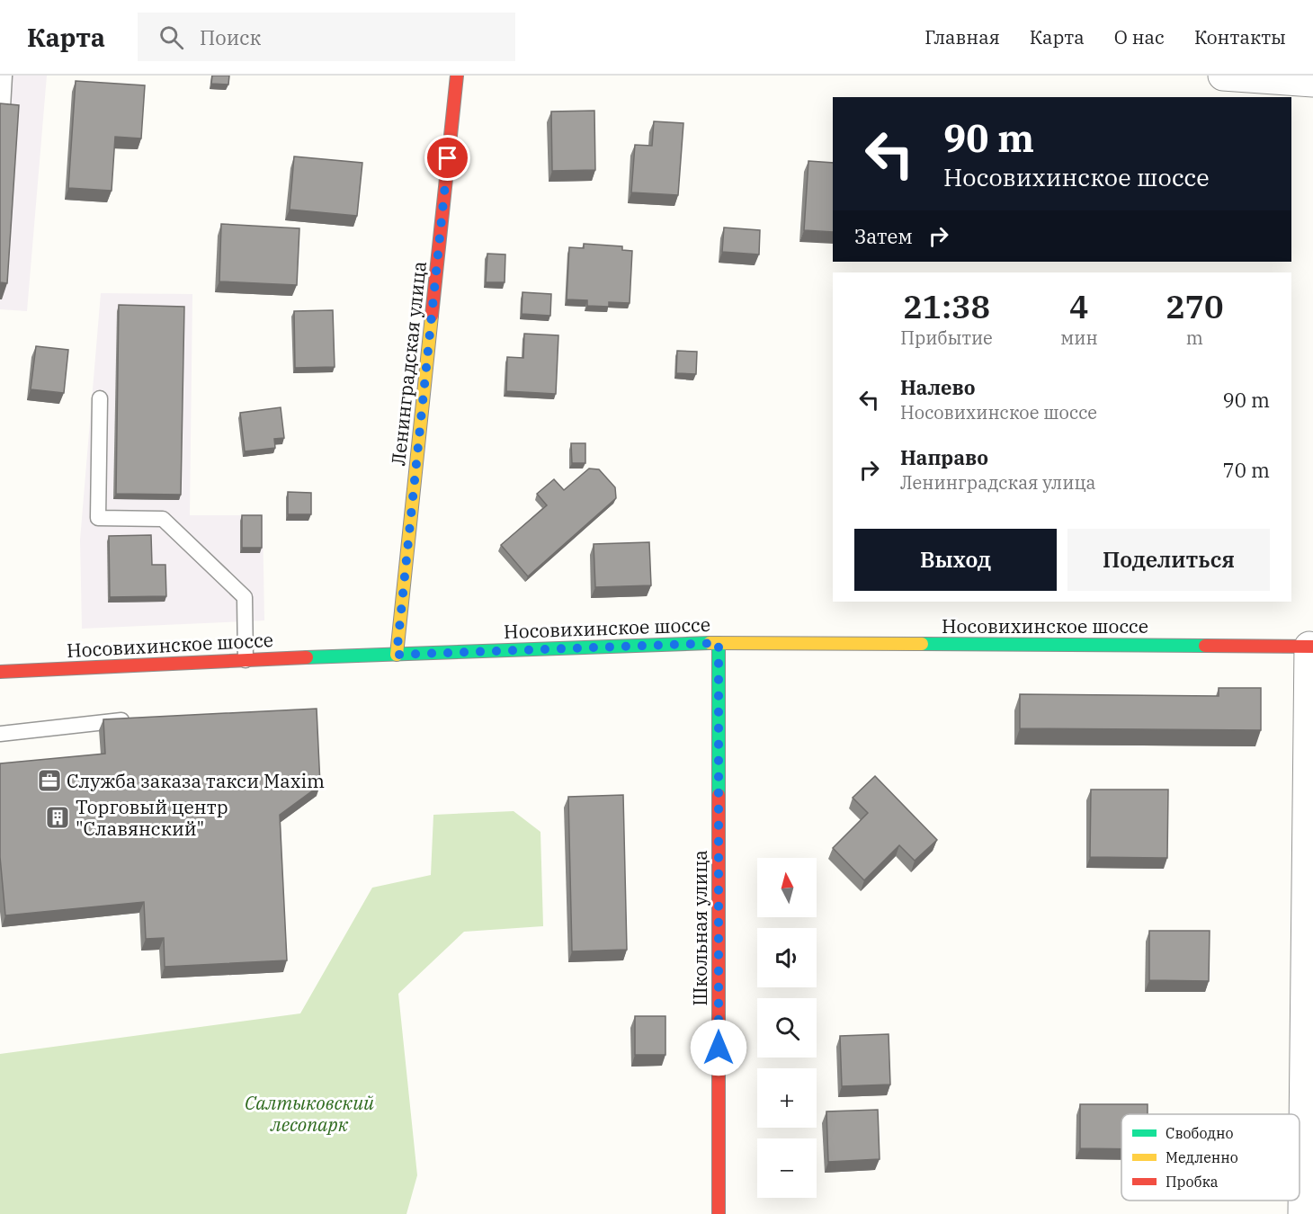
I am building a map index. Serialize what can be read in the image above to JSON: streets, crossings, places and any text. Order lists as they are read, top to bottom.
{
  "streets": {
    "main road": ["Ленинградская улица", "Носовихинское шоссе", "Школьная улица"]
  },
  "crossings": [
    ["Ленинградская улица", "Носовихинское шоссе"],
    ["Носовихинское шоссе", "Школьная улица"]
  ],
  "parks": ["Салтыковский лесопарк"],
  "places": {
    "office": ["Служба заказа такси Maxim"],
    "building": ["Торговый центр \"Славянский\""]
  },
  "legend": ["Свободно", "Медленно", "Пробка"],
  "north": "top",
  "page": {
    "header": "Карта",
    "search": "Поиск",
    "nav": [
      "Главная",
      "Карта",
      "О нас",
      "Контакты"
    ],
    "turn": ["90 m", "Носовихинское шоссе"],
    "then": "Затем",
    "eta": [
      "21:38",
      "Прибытие",
      "4",
      "мин",
      "270",
      "m"
    ],
    "list": [
      {
        "name": "Налево",
        "note": "Носовихинское шоссе",
        "value": "90 m"
      },
      {
        "name": "Направо",
        "note": "Ленинградская улица",
        "value": "70 m"
      }
    ],
    "buttons": ["Выход", "Поделиться"],
    "map_buttons": ["+", "−"]
  }
}
